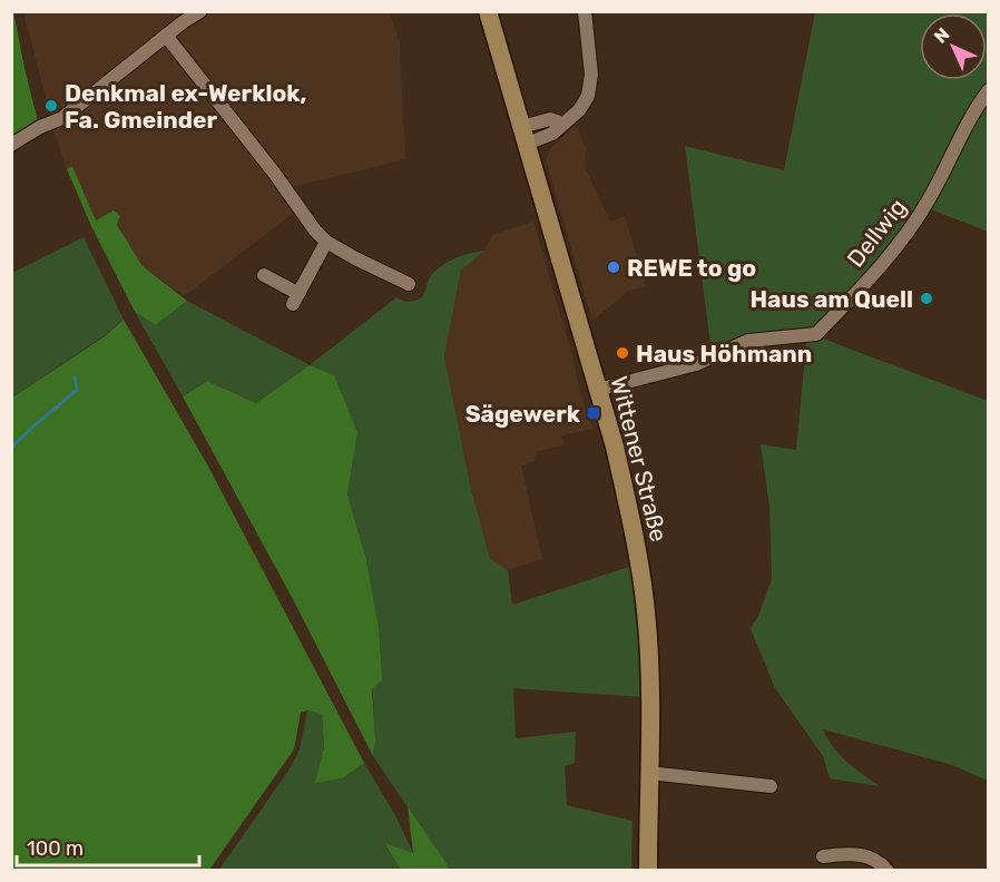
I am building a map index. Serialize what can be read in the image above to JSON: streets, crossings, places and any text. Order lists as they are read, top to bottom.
{
  "streets": {
    "main road": ["Wittener Straße"],
    "street": ["Dellwig"]
  },
  "crossings": [
    ["Dellwig", "Wittener Straße"]
  ],
  "places": {
    "other": [
      "Denkmal ex-Werklok, Fa. Gmeinder",
      "REWE to go",
      "Haus am Quell",
      "Haus Höhmann"
    ],
    "transit": ["Sägewerk"]
  },
  "scale_bar": "100 m",
  "north": "top left"
}
